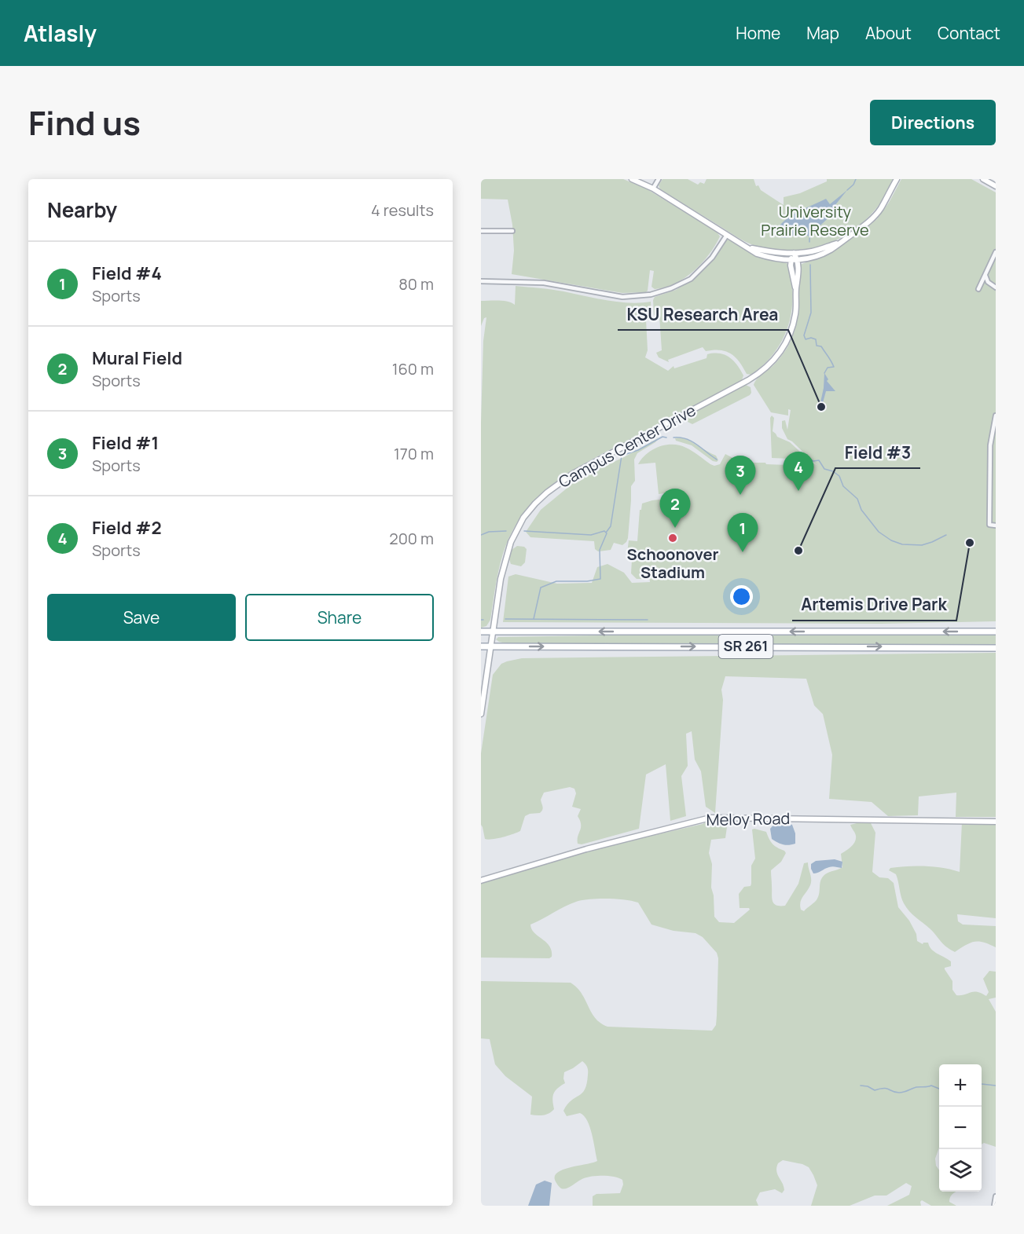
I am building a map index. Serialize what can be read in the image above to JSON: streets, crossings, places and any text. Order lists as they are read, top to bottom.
{
  "streets": {
    "main road": ["SR 261"],
    "street": ["Campus Center Drive", "Meloy Road"]
  },
  "crossings": [
    ["Campus Center Drive", "SR 261"]
  ],
  "parks": ["University Prairie Reserve"],
  "places": [
    "KSU Research Area",
    "Schoonover Stadium",
    "Artemis Drive Park",
    "Field #3"
  ],
  "page": {
    "header": "Atlasly",
    "nav": [
      "Home",
      "Map",
      "About",
      "Contact"
    ],
    "title": "Find us",
    "buttons": [
      "Directions",
      ["Save", "Share"]
    ],
    "heading": ["Nearby", "4 results"],
    "list": [
      {
        "mark": "1",
        "name": "Field #4",
        "note": "Sports",
        "value": "80 m"
      },
      {
        "mark": "2",
        "name": "Mural Field",
        "note": "Sports",
        "value": "160 m"
      },
      {
        "mark": "3",
        "name": "Field #1",
        "note": "Sports",
        "value": "170 m"
      },
      {
        "mark": "4",
        "name": "Field #2",
        "note": "Sports",
        "value": "200 m"
      }
    ],
    "pins": [
      "4",
      "3",
      "2",
      "1"
    ],
    "map_buttons": ["+", "−"]
  }
}
